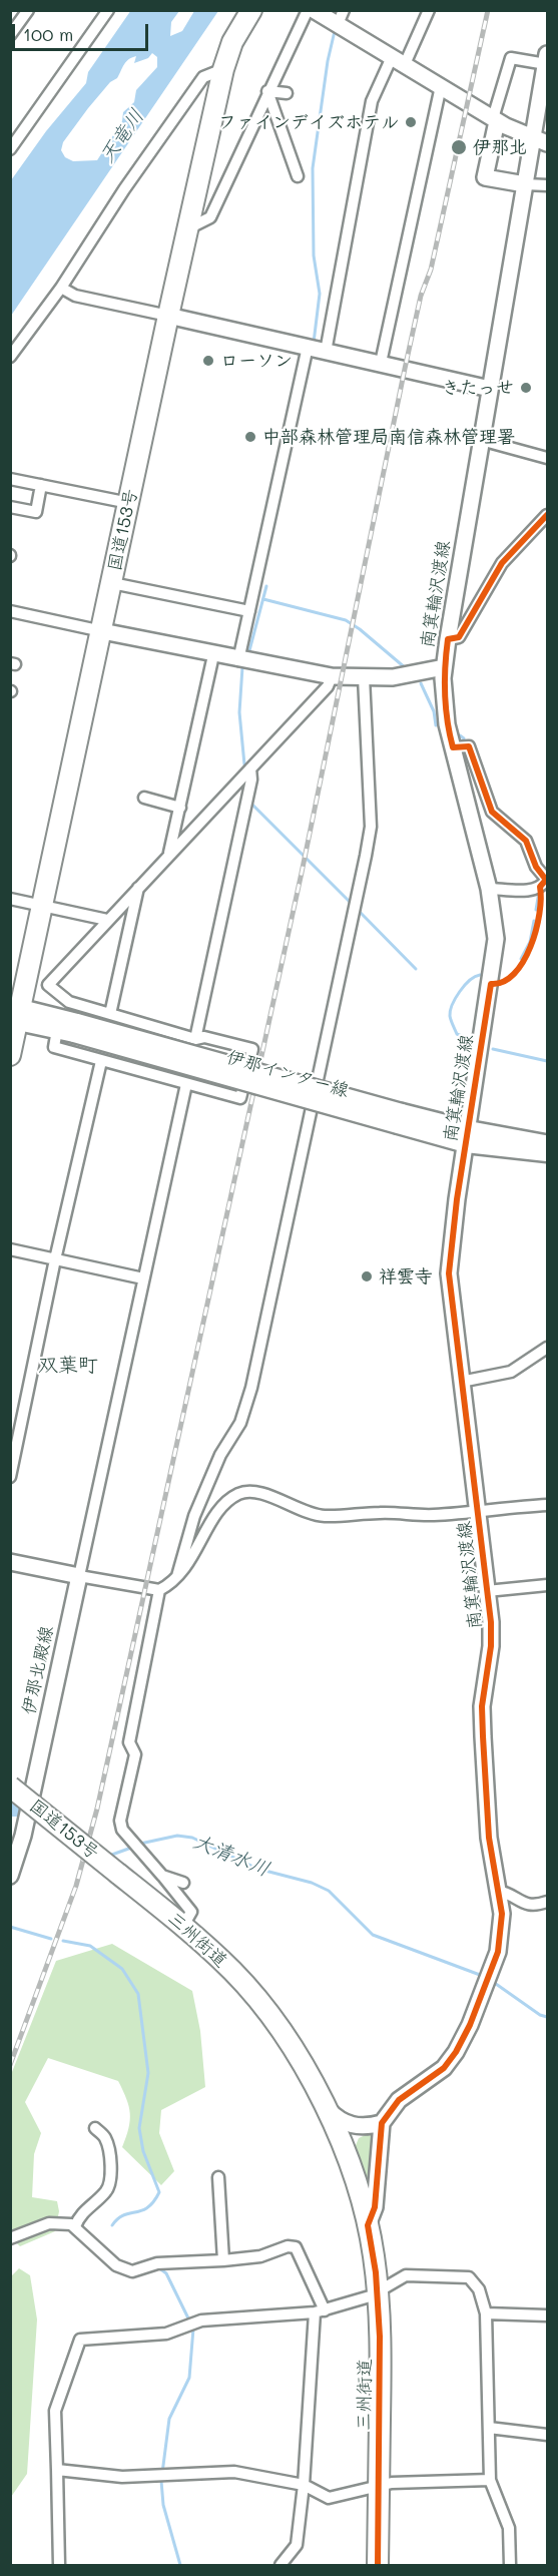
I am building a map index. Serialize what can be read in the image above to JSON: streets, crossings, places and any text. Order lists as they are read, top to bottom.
{
  "streets": {
    "highway": ["国道153号", "三州街道"],
    "main road": ["南箕輪沢渡線", "伊那インター線", "伊那北殿線"]
  },
  "crossings": [
    ["国道153号", "伊那インター線"],
    ["国道153号", "三州街道"],
    ["南箕輪沢渡線", "伊那インター線"],
    ["南箕輪沢渡線", "三州街道"]
  ],
  "districts": ["双葉町"],
  "water": ["天竜川", "大清水川"],
  "places": [
    "ファインデイズホテル",
    "伊那北",
    "ローソン",
    "きたっせ",
    "中部森林管理局南信森林管理署",
    "祥雲寺"
  ],
  "scale_bar": "100 m"
}
